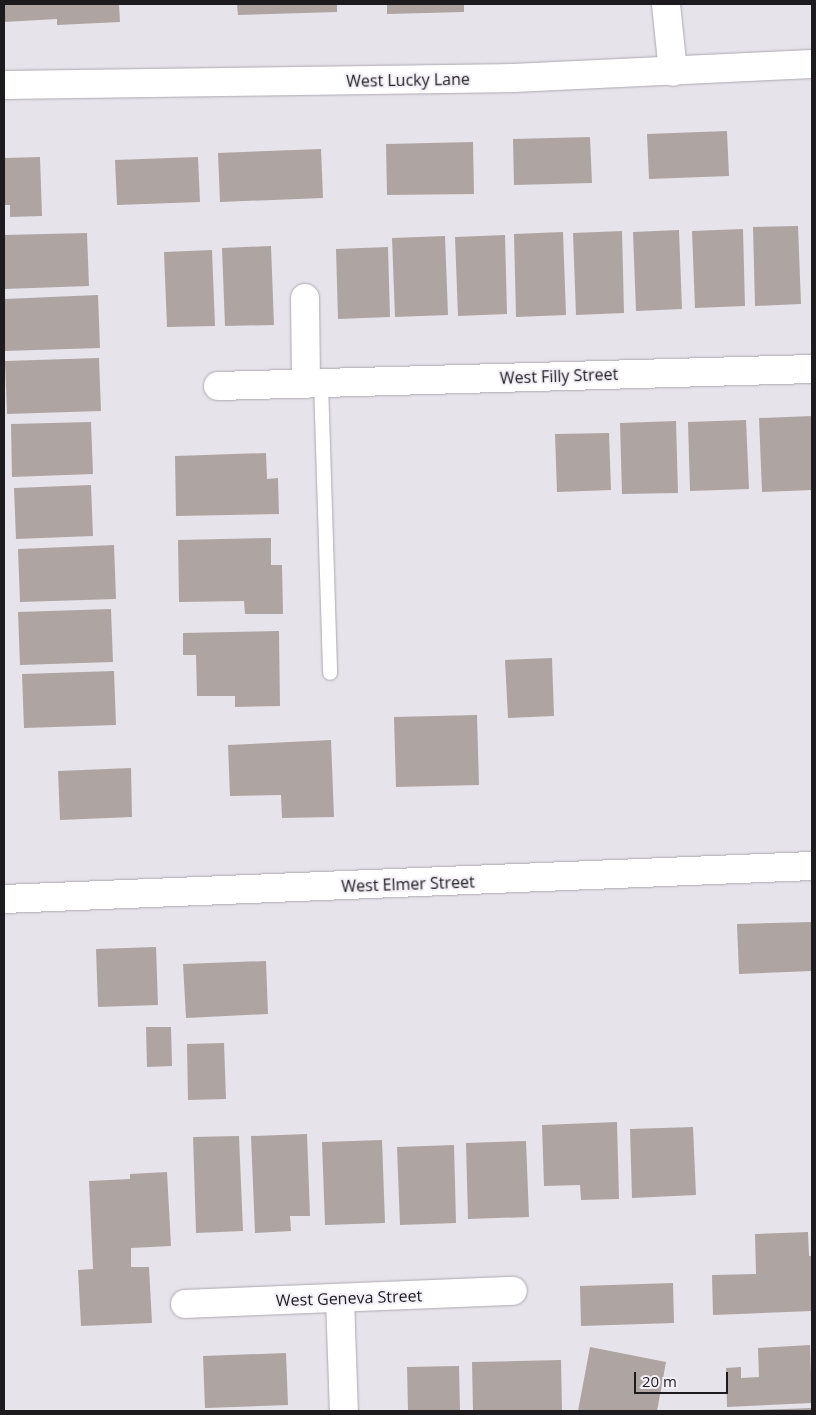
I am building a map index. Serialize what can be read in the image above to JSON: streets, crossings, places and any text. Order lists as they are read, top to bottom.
{
  "streets": {
    "street": [
      "West Lucky Lane",
      "West Filly Street",
      "West Elmer Street",
      "West Geneva Street"
    ]
  },
  "scale_bar": "20 m"
}
